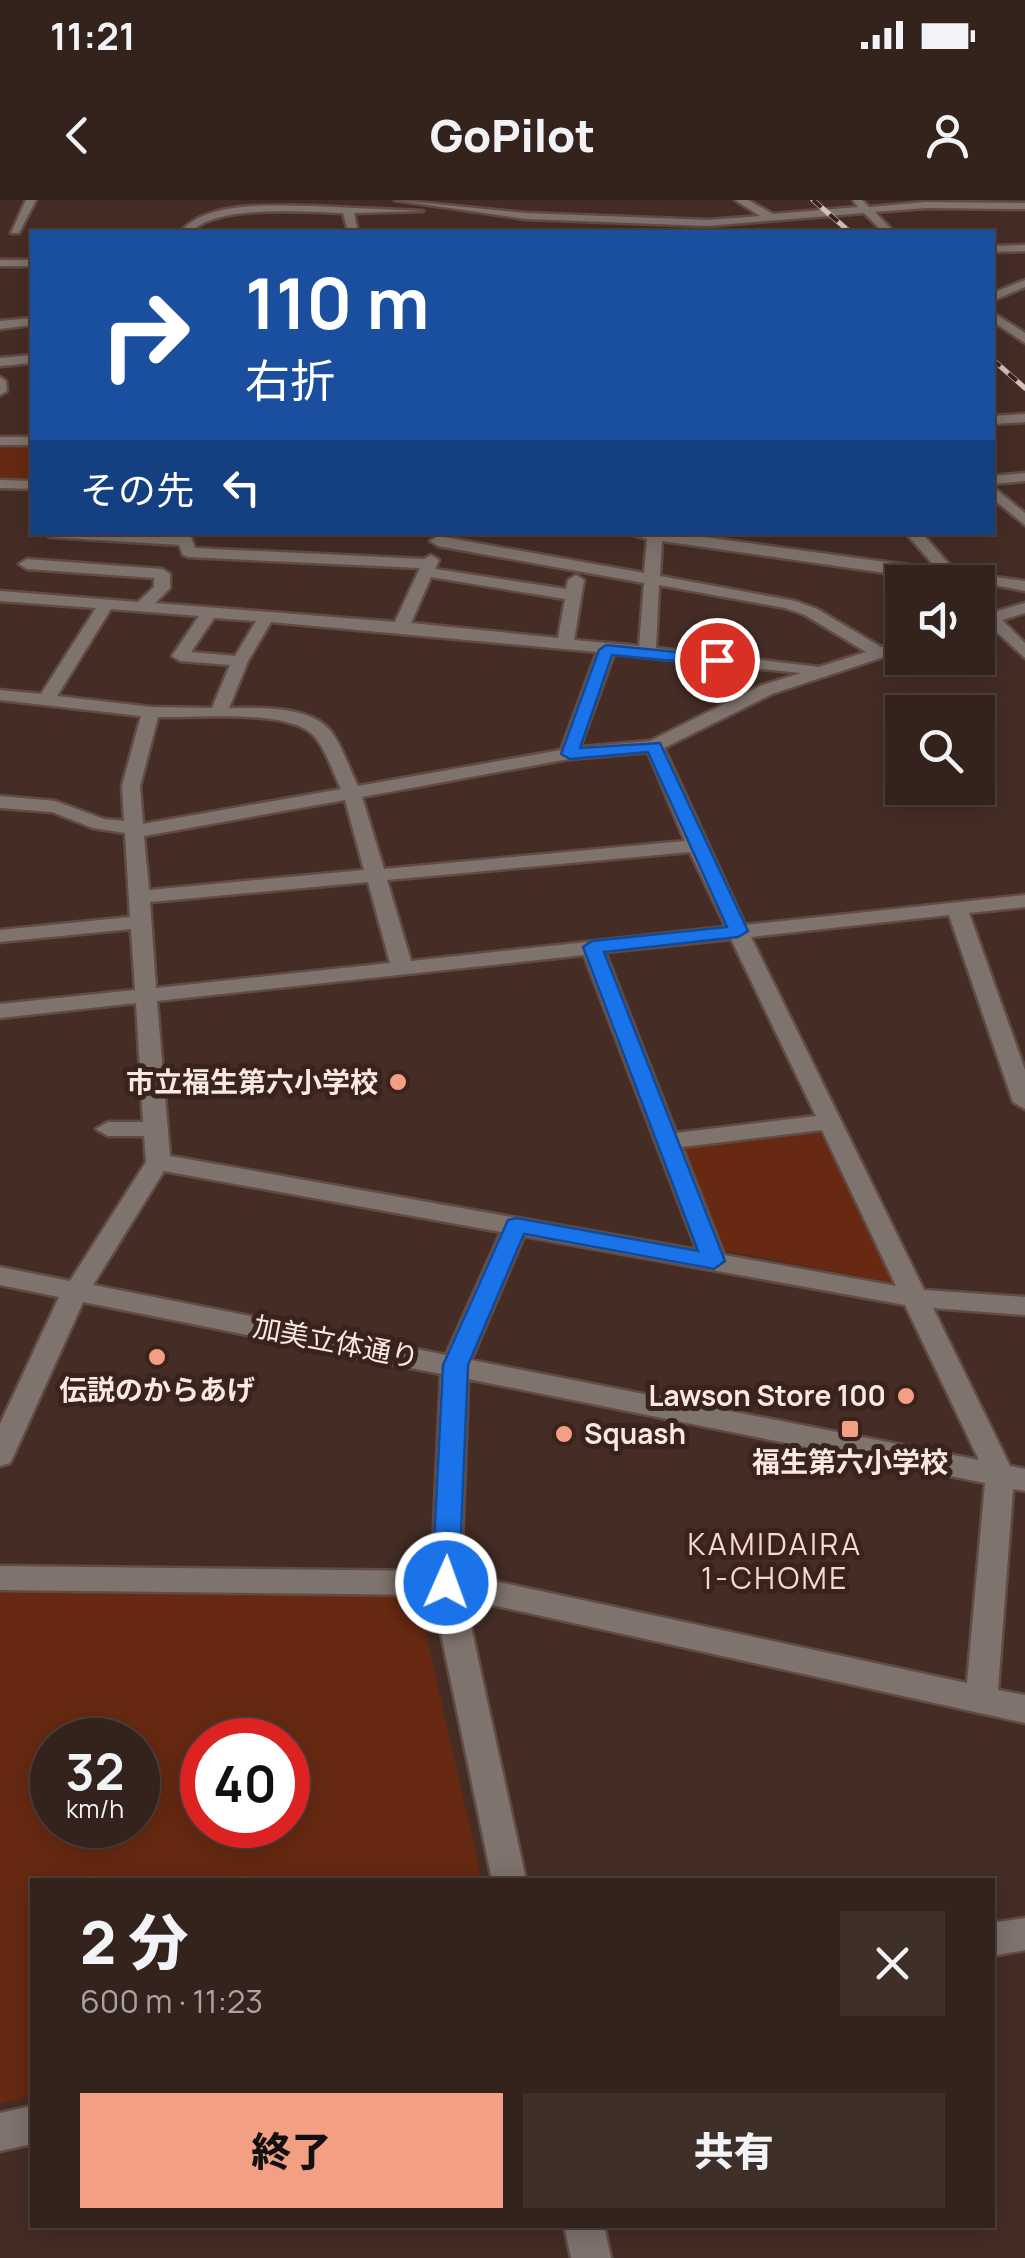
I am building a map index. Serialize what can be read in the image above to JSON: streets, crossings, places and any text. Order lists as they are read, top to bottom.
{
  "streets": {
    "street": ["加美立体通り"]
  },
  "districts": ["KAMIDAIRA 1-CHOME"],
  "places": {
    "other": [
      "市立福生第六小学校",
      "伝説のからあげ",
      "Lawson Store 100",
      "Squash"
    ],
    "transit": ["福生第六小学校"]
  },
  "page": {
    "status": "11:21",
    "header": "GoPilot",
    "turn": ["110 m", "右折"],
    "then": "その先",
    "speed": "32 km/h",
    "limit": "40",
    "heading": ["2 分", "600 m · 11:23"],
    "buttons": ["終了", "共有"]
  }
}
